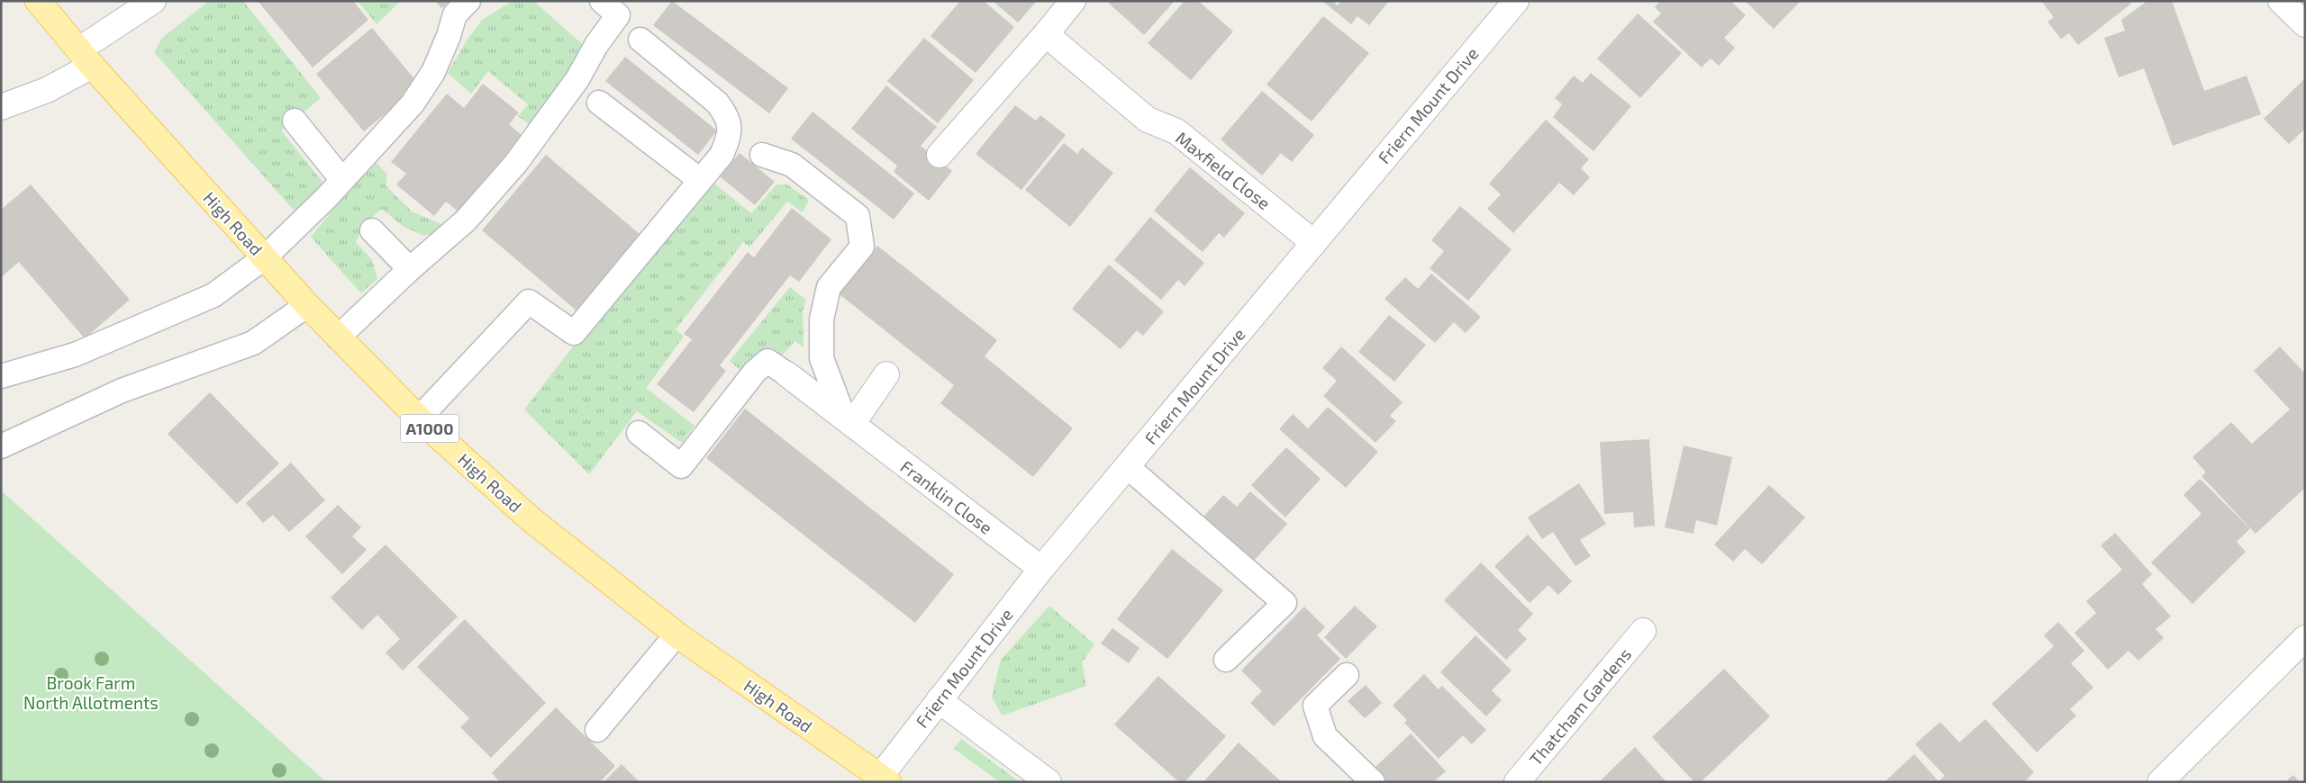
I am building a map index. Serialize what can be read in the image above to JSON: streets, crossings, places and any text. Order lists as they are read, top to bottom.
{
  "streets": {
    "main road": ["High Road", "A1000"],
    "street": [
      "Friern Mount Drive",
      "Maxfield Close",
      "Franklin Close",
      "Thatcham Gardens"
    ]
  },
  "crossings": [
    ["Friern Mount Drive", "Maxfield Close"],
    ["Friern Mount Drive", "High Road"],
    ["Friern Mount Drive", "Franklin Close"]
  ],
  "parks": ["Brook Farm North Allotments"]
}
